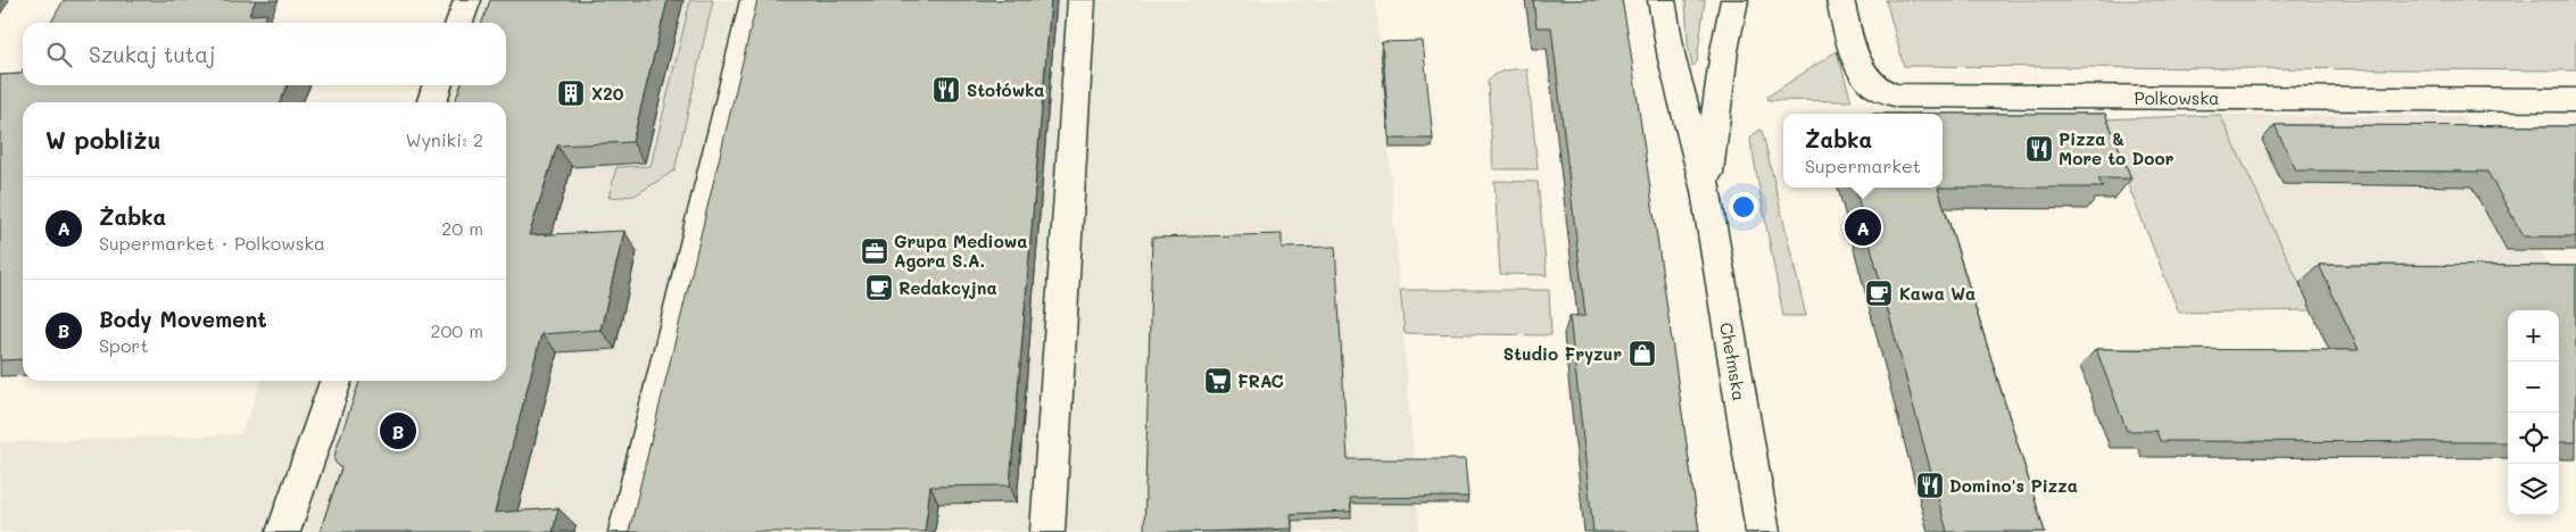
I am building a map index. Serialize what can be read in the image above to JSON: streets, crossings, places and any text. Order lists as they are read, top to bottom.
{
  "streets": {
    "street": ["Polkowska", "Chełmska"]
  },
  "places": {
    "restaurant": ["Stołówka", "Pizza & More to Door", "Domino's Pizza"],
    "building": ["X20"],
    "office": ["Grupa Mediowa Agora S.A."],
    "cafe": ["Redakcyjna", "Kawa Wa"],
    "shop": ["Studio Fryzur"],
    "supermarket": ["FRAC"]
  },
  "page": {
    "search": "Szukaj tutaj",
    "heading": ["W pobliżu", "Wyniki: 2"],
    "popup": ["Żabka", "Supermarket"],
    "list": [
      {
        "mark": "A",
        "name": "Żabka",
        "note": "Supermarket · Polkowska",
        "value": "20 m"
      },
      {
        "mark": "B",
        "name": "Body Movement",
        "note": "Sport",
        "value": "200 m"
      }
    ],
    "pins": ["A", "B"],
    "map_buttons": ["+", "−"]
  }
}
